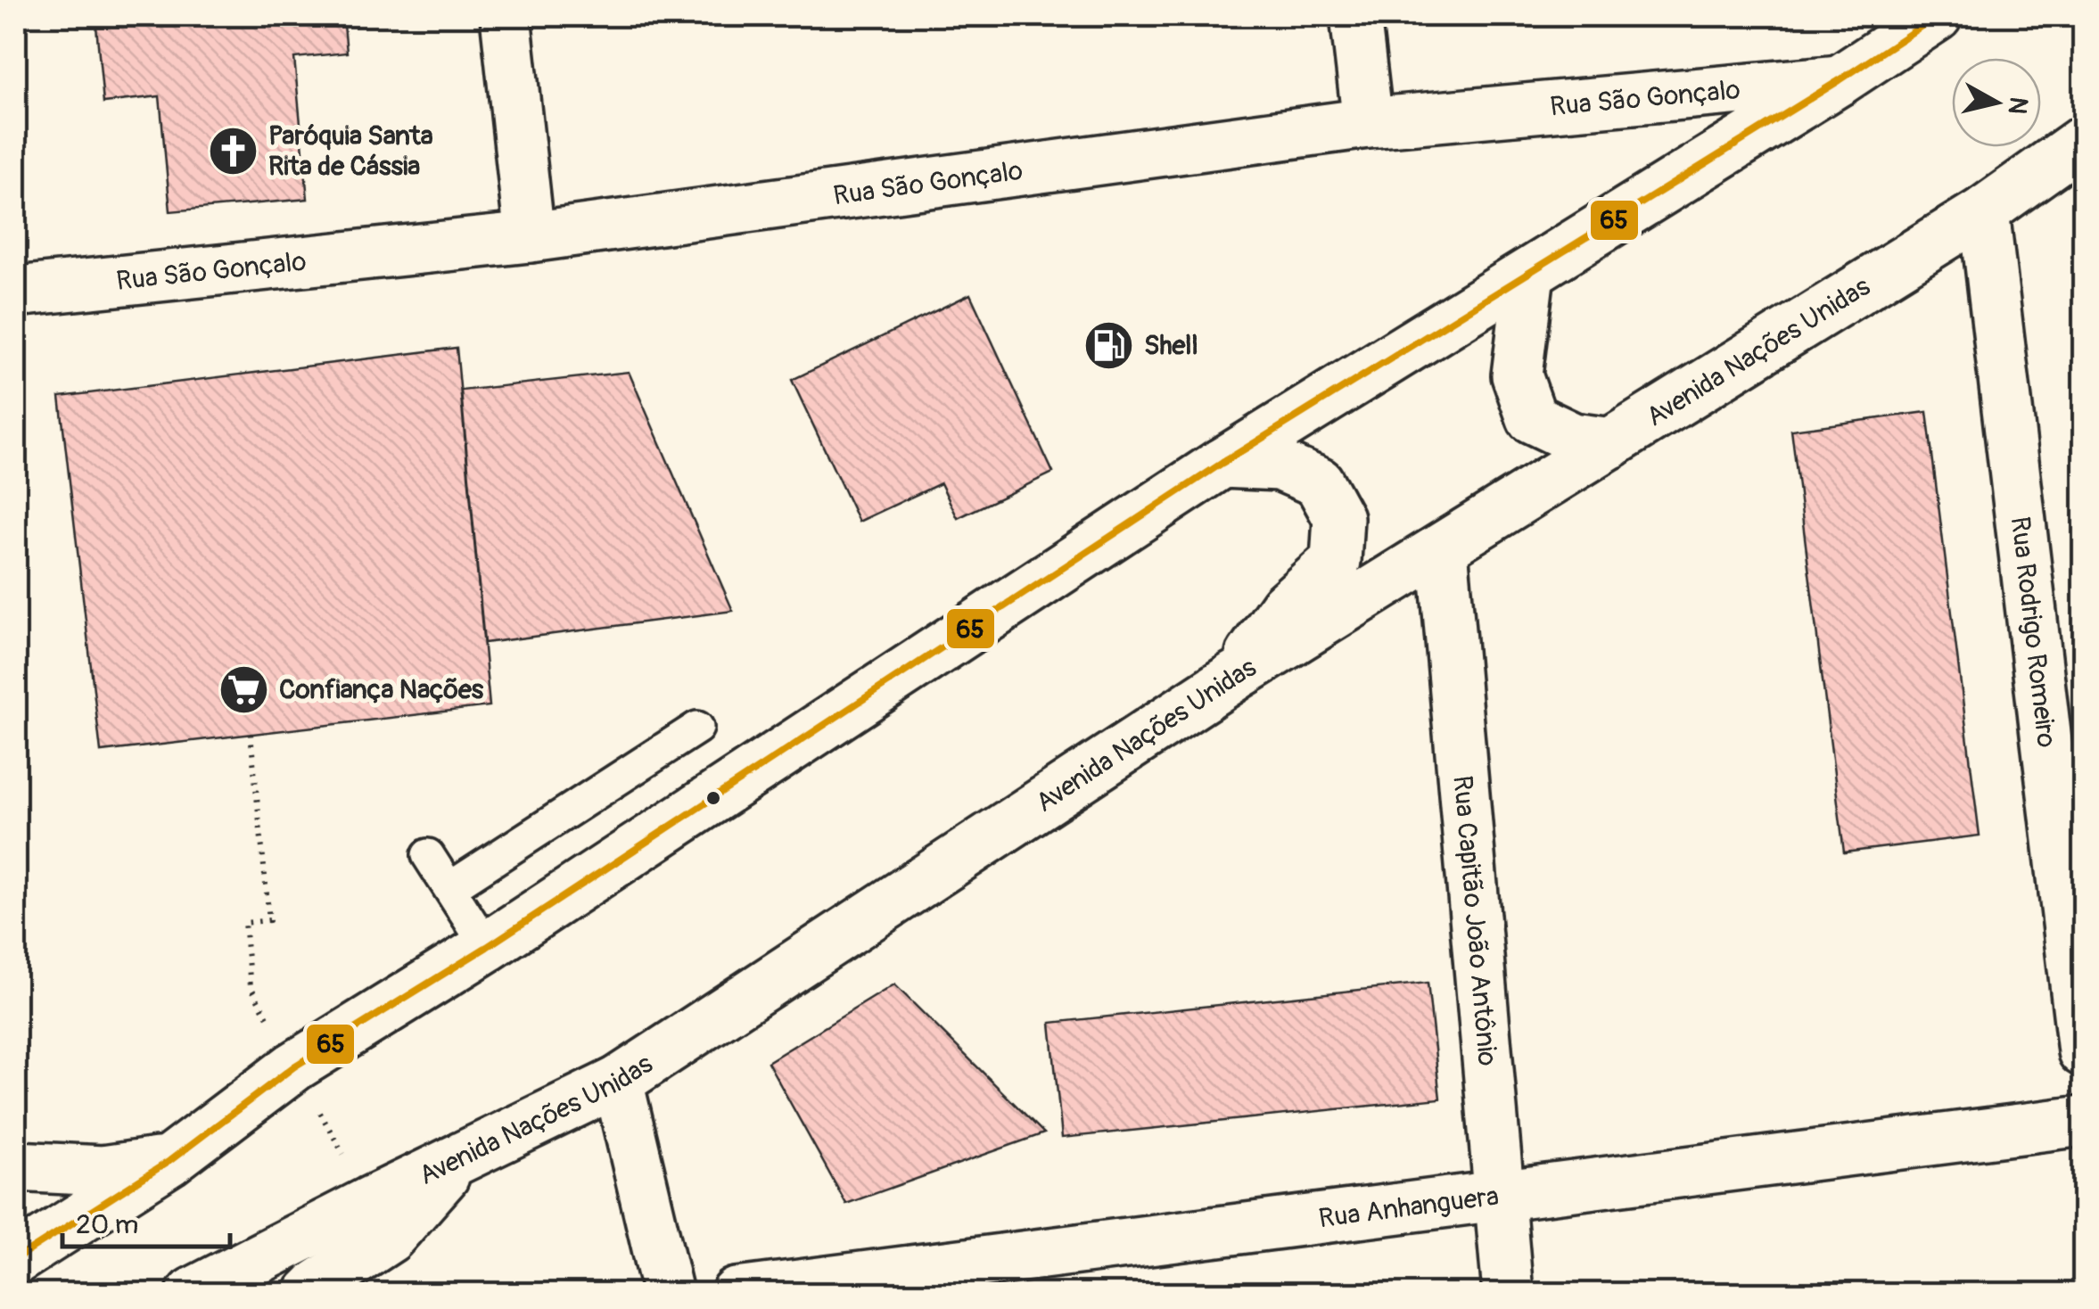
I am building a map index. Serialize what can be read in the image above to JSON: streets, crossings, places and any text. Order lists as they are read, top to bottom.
{
  "streets": {
    "main road": [
      "Rua São Gonçalo",
      "Avenida Nações Unidas",
      "Rua Rodrigo Romeiro",
      "Rua Capitão João Antônio",
      "Rua Anhanguera"
    ]
  },
  "crossings": [
    ["Avenida Nações Unidas", "Rua Rodrigo Romeiro"],
    ["Avenida Nações Unidas", "Rua Capitão João Antônio"],
    ["Rua Capitão João Antônio", "Rua Anhanguera"]
  ],
  "places": {
    "church": ["Paróquia Santa Rita de Cássia"],
    "fuel station": ["Shell"],
    "supermarket": ["Confiança Nações"]
  },
  "lines": ["transit line 65"],
  "scale_bar": "20 m",
  "north": "right"
}
